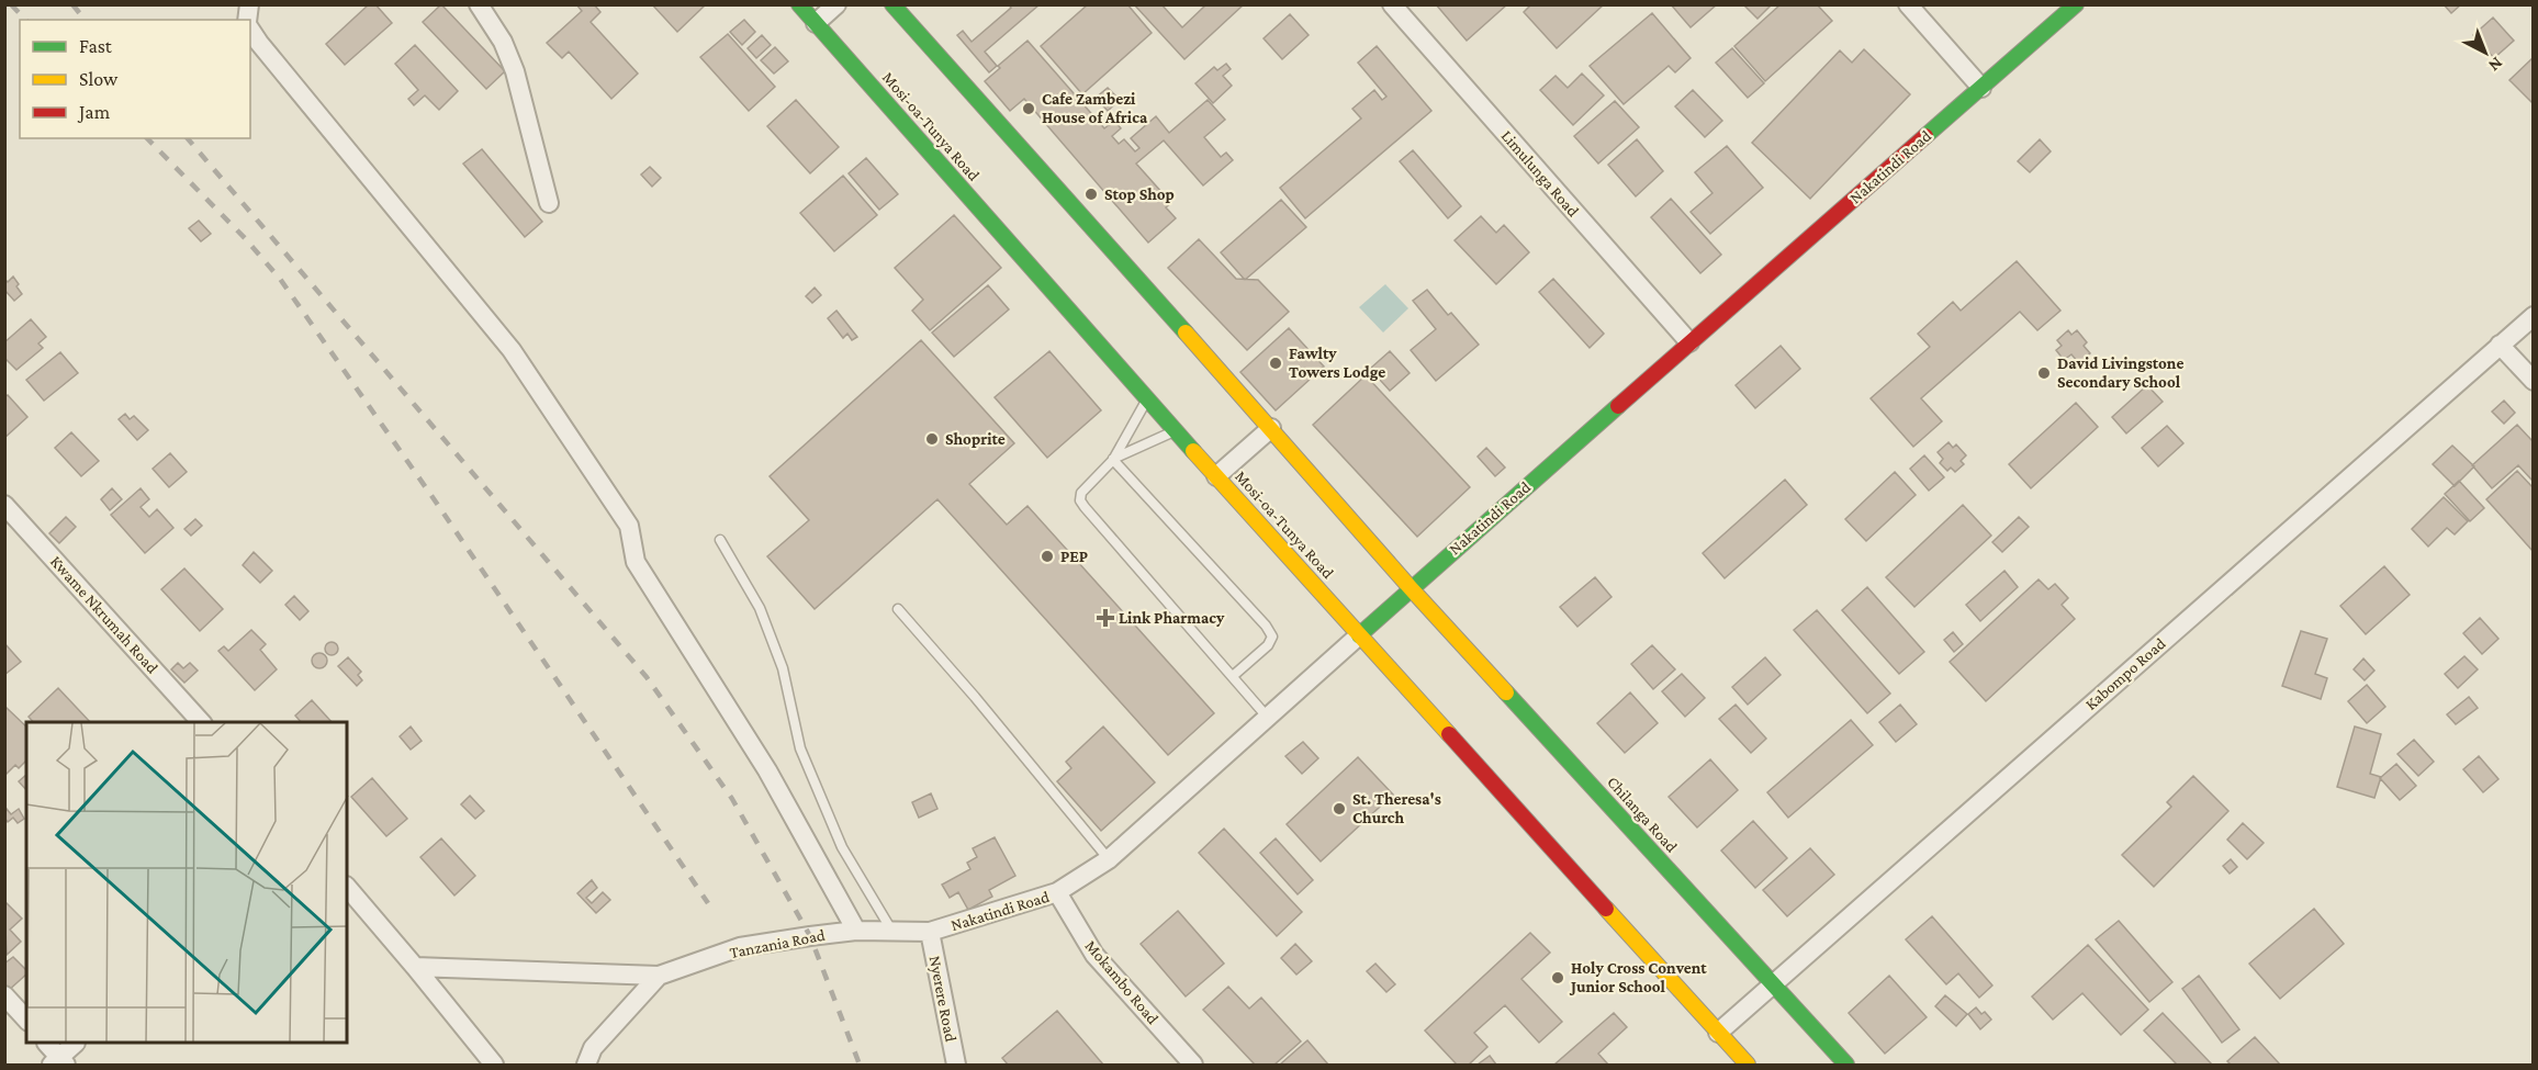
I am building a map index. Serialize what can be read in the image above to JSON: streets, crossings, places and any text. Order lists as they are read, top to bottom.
{
  "streets": {
    "main road": ["Mosi-oa-Tunya Road", "Nakatindi Road", "Chilanga Road"],
    "street": [
      "Limulunga Road",
      "Kwame Nkrumah Road",
      "Kabompo Road",
      "Tanzania Road",
      "Mokambo Road",
      "Nyerere Road"
    ]
  },
  "crossings": [
    ["Mosi-oa-Tunya Road", "Nakatindi Road"],
    ["Mosi-oa-Tunya Road", "Kabompo Road"],
    ["Nakatindi Road", "Limulunga Road"],
    ["Nakatindi Road", "Chilanga Road"],
    ["Nakatindi Road", "Tanzania Road"],
    ["Nakatindi Road", "Mokambo Road"],
    ["Nakatindi Road", "Nyerere Road"],
    ["Kabompo Road", "Chilanga Road"]
  ],
  "places": {
    "other": [
      "Cafe Zambezi House of Africa",
      "Stop Shop",
      "Fawlty Towers Lodge",
      "David Livingstone Secondary School",
      "Shoprite",
      "PEP",
      "St. Theresa's Church",
      "Holy Cross Convent Junior School"
    ],
    "health": ["Link Pharmacy"]
  },
  "legend": ["Fast", "Slow", "Jam"],
  "north": "bottom right"
}
